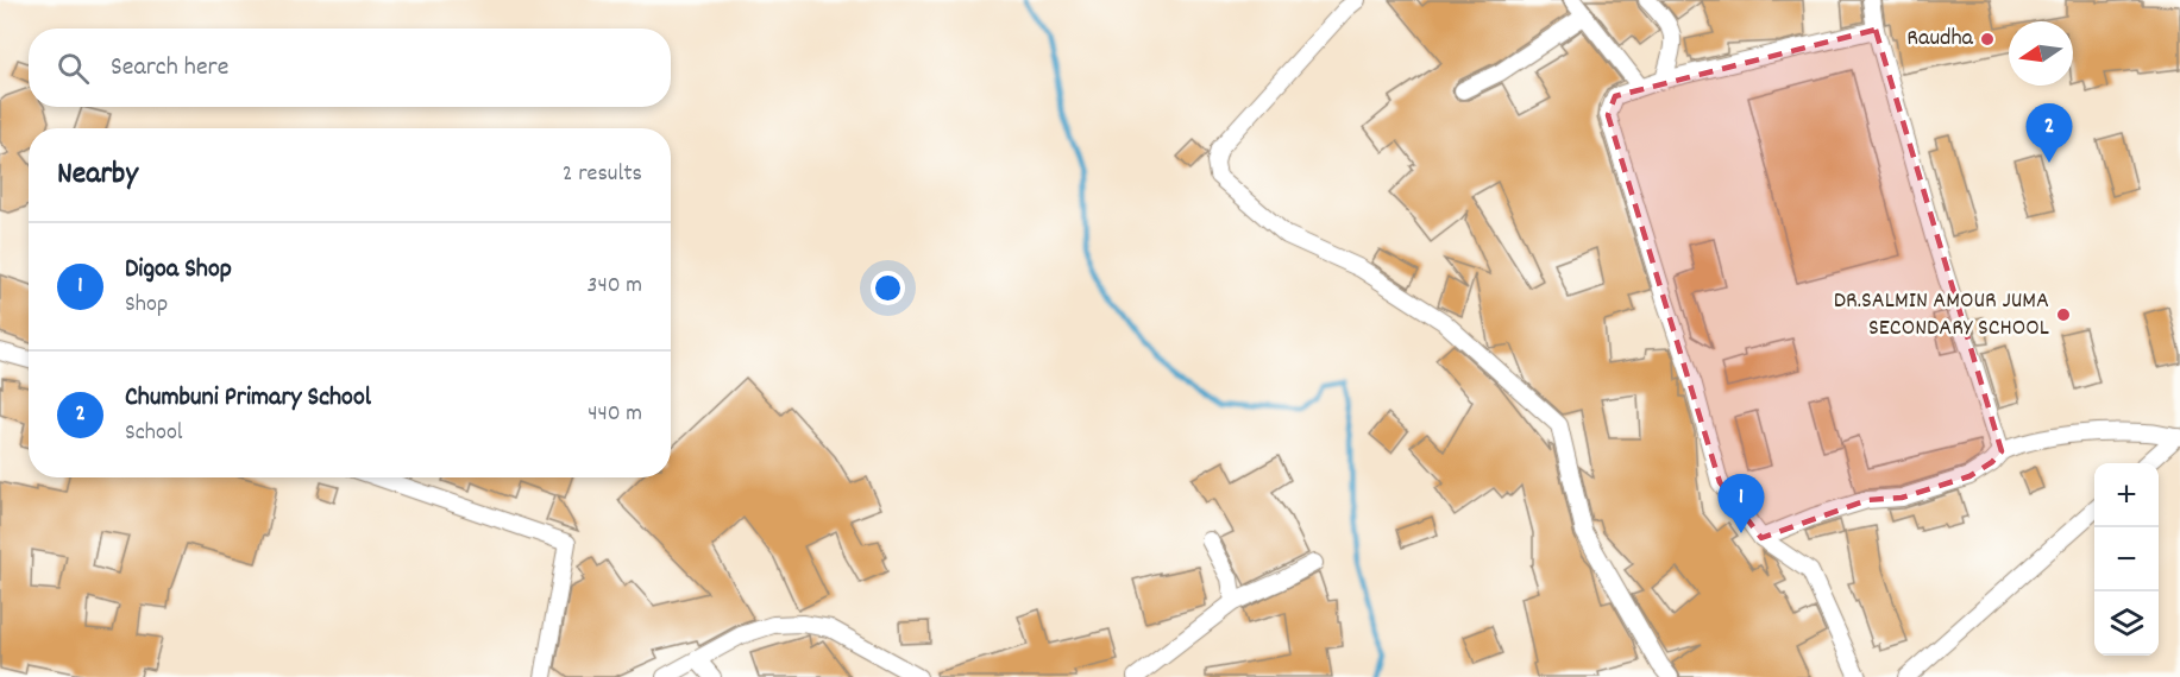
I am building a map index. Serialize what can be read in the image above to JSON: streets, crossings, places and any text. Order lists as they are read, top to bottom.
{
  "places": ["Raudha", "DR.SALMIN AMOUR JUMA SECONDARY SCHOOL"],
  "north": "left",
  "page": {
    "search": "Search here",
    "pins": ["2", "1"],
    "heading": ["Nearby", "2 results"],
    "list": [
      {
        "mark": "1",
        "name": "Digoa Shop",
        "note": "Shop",
        "value": "340 m"
      },
      {
        "mark": "2",
        "name": "Chumbuni Primary School",
        "note": "School",
        "value": "440 m"
      }
    ],
    "map_buttons": ["+", "−"]
  }
}
